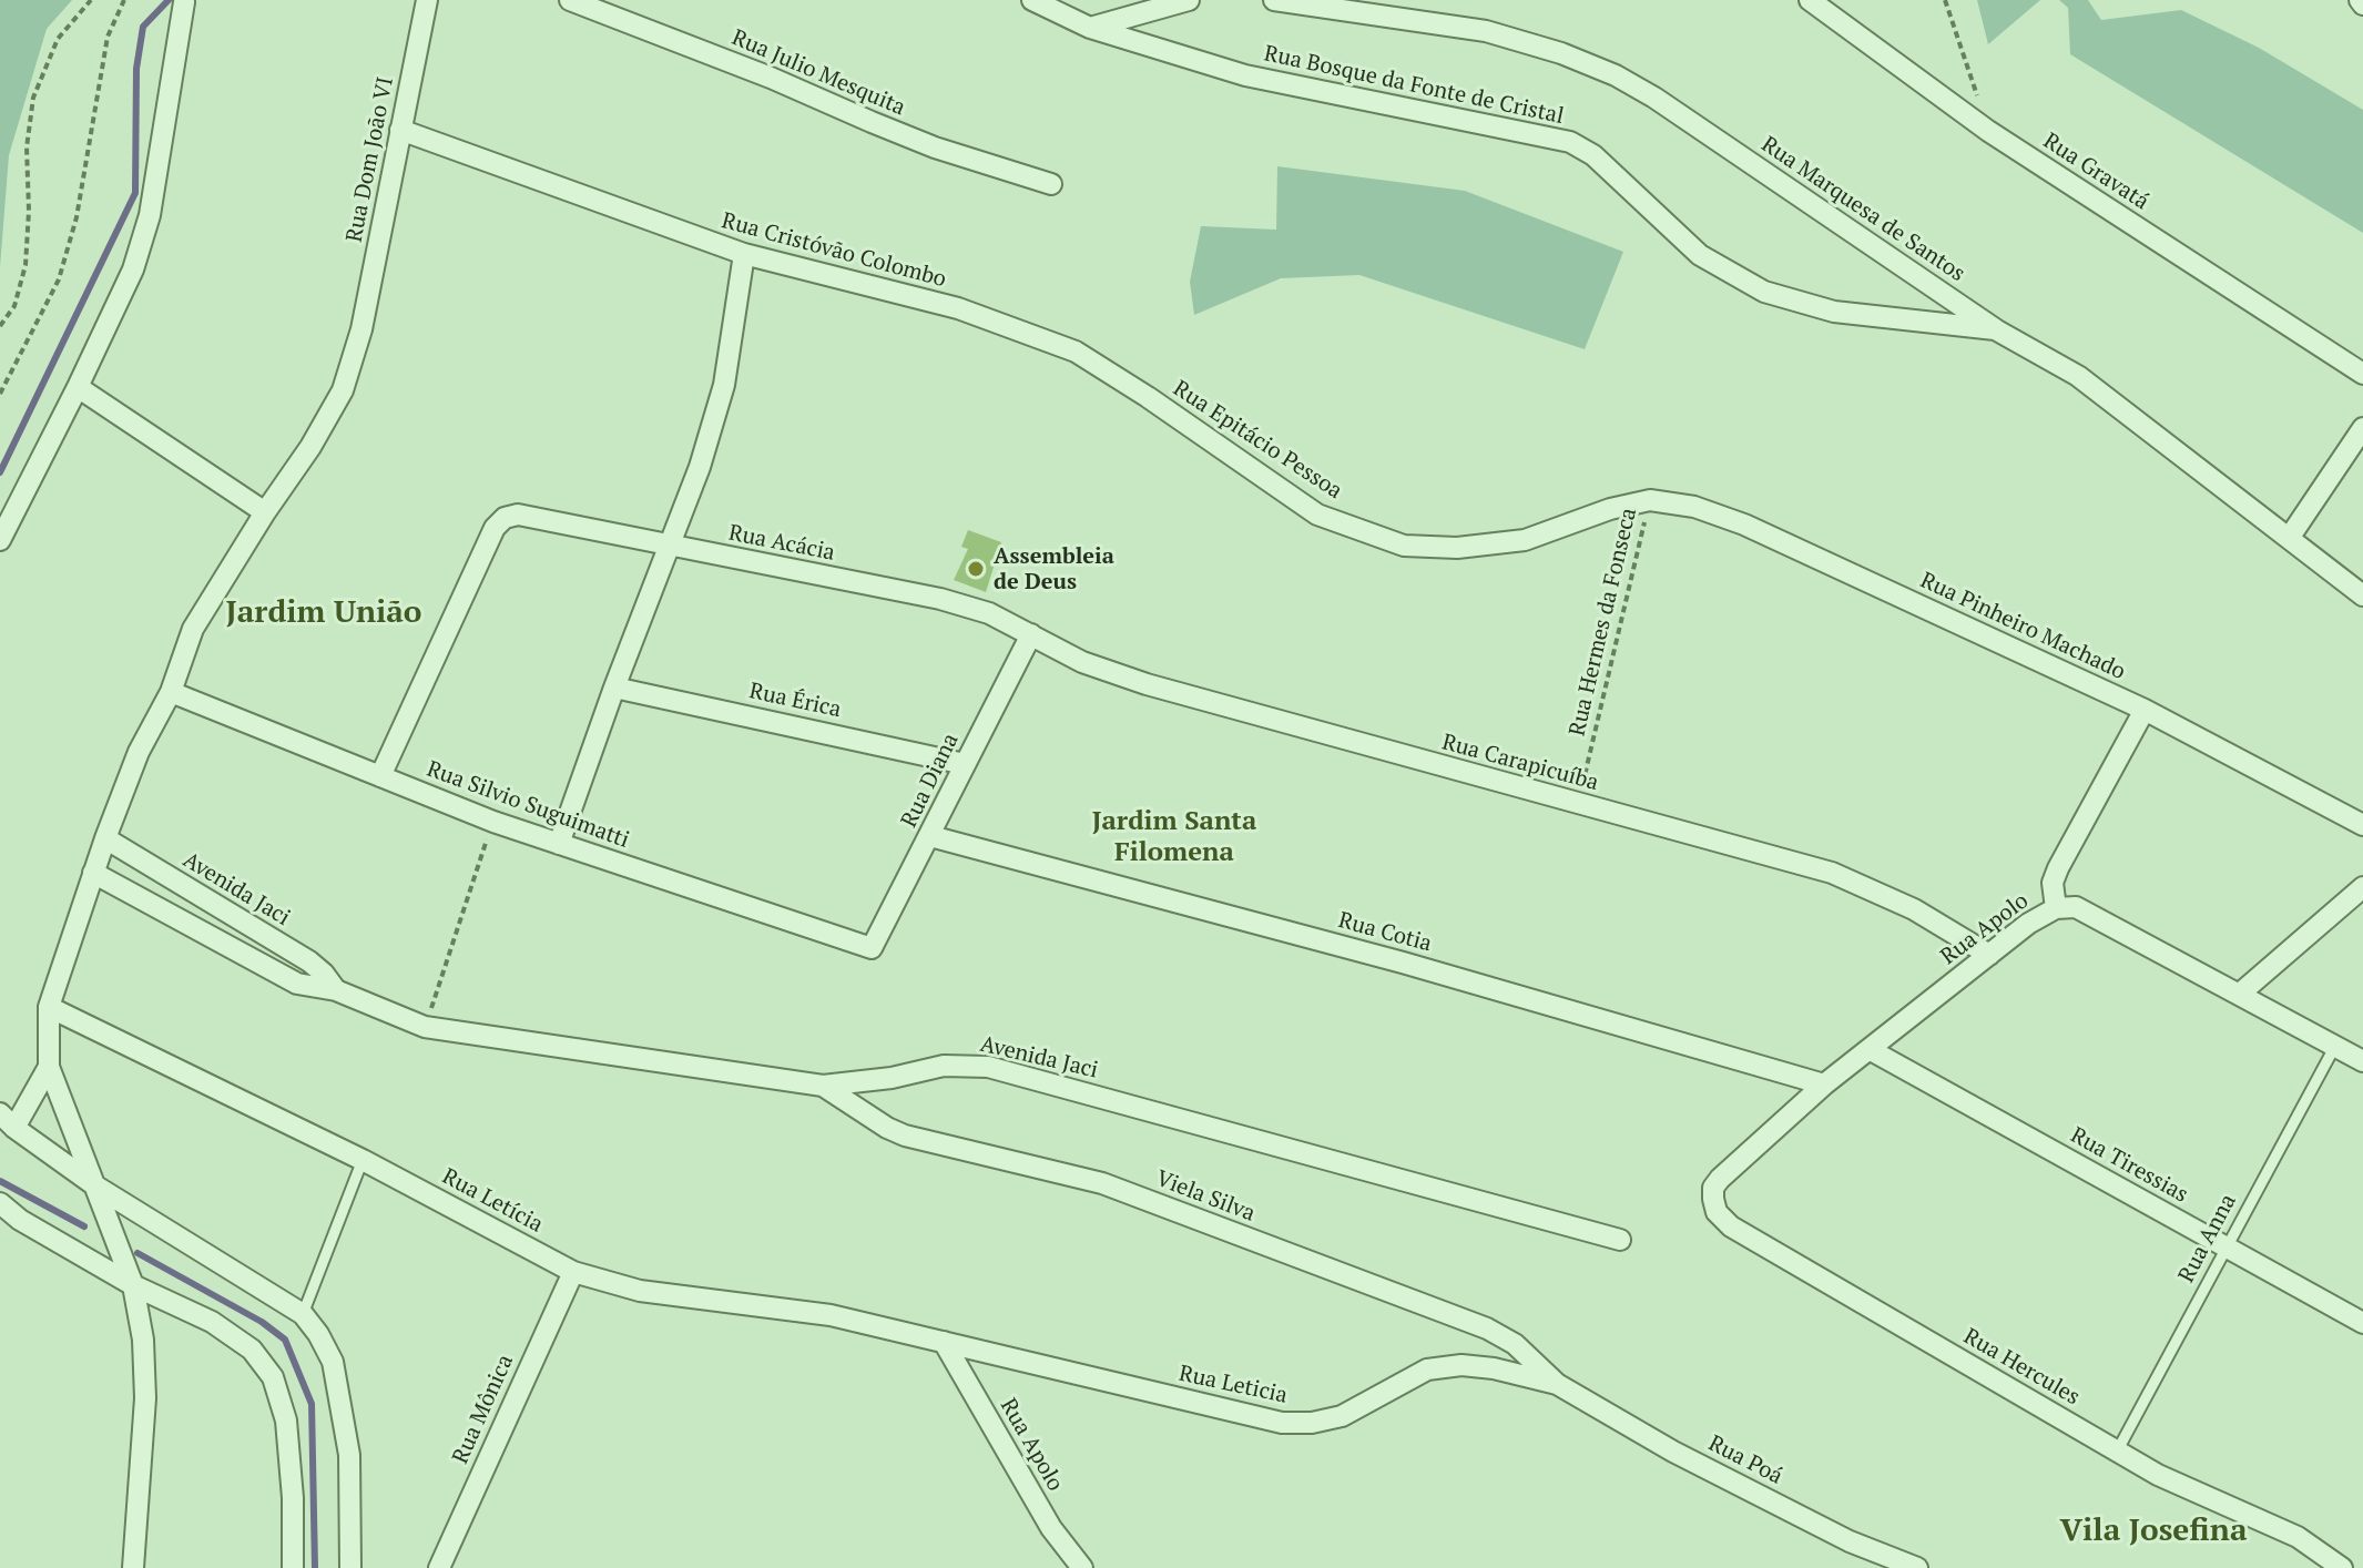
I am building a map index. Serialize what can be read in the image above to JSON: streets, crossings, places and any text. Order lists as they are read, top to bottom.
{
  "streets": {
    "street": [
      "Rua Julio Mesquita",
      "Rua Bosque da Fonte de Cristal",
      "Rua Dom João VI",
      "Rua Gravatá",
      "Rua Marquesa de Santos",
      "Rua Cristóvão Colombo",
      "Rua Epitácio Pessoa",
      "Rua Acácia",
      "Rua Pinheiro Machado",
      "Rua Érica",
      "Rua Carapicuíba",
      "Rua Diana",
      "Rua Silvio Suguimatti",
      "Avenida Jaci",
      "Rua Apolo",
      "Rua Cotia",
      "Rua Tiressias",
      "Viela Silva",
      "Rua Letícia",
      "Rua Hercules",
      "Rua Leticia",
      "Rua Mônica",
      "Rua Poá"
    ],
    "lane": ["Rua Anna"],
    "path": ["Rua Hermes da Fonseca"]
  },
  "crossings": [
    ["Rua Bosque da Fonte de Cristal", "Rua Marquesa de Santos"],
    ["Rua Dom João VI", "Rua Cristóvão Colombo"],
    ["Rua Dom João VI", "Rua Silvio Suguimatti"],
    ["Rua Dom João VI", "Avenida Jaci"],
    ["Rua Dom João VI", "Rua Letícia"],
    ["Rua Cristóvão Colombo", "Rua Epitácio Pessoa"],
    ["Rua Epitácio Pessoa", "Rua Hermes da Fonseca"],
    ["Rua Epitácio Pessoa", "Rua Pinheiro Machado"],
    ["Rua Acácia", "Rua Carapicuíba"],
    ["Rua Acácia", "Rua Diana"],
    ["Rua Acácia", "Rua Silvio Suguimatti"],
    ["Rua Hermes da Fonseca", "Rua Pinheiro Machado"],
    ["Rua Hermes da Fonseca", "Rua Carapicuíba"],
    ["Rua Érica", "Rua Diana"],
    ["Rua Carapicuíba", "Rua Diana"],
    ["Rua Carapicuíba", "Rua Apolo"],
    ["Rua Diana", "Rua Silvio Suguimatti"],
    ["Rua Diana", "Rua Cotia"],
    ["Avenida Jaci", "Viela Silva"],
    ["Rua Apolo", "Rua Cotia"],
    ["Rua Apolo", "Rua Tiressias"],
    ["Rua Apolo", "Rua Letícia"],
    ["Rua Apolo", "Rua Anna"],
    ["Rua Apolo", "Rua Hercules"],
    ["Rua Apolo", "Rua Leticia"],
    ["Rua Tiressias", "Rua Anna"],
    ["Viela Silva", "Rua Leticia"],
    ["Viela Silva", "Rua Poá"],
    ["Rua Letícia", "Rua Leticia"],
    ["Rua Letícia", "Rua Mônica"],
    ["Rua Anna", "Rua Hercules"],
    ["Rua Leticia", "Rua Poá"]
  ],
  "districts": ["Jardim União", "Jardim Santa Filomena", "Vila Josefina"],
  "places": ["Assembleia de Deus"]
}
